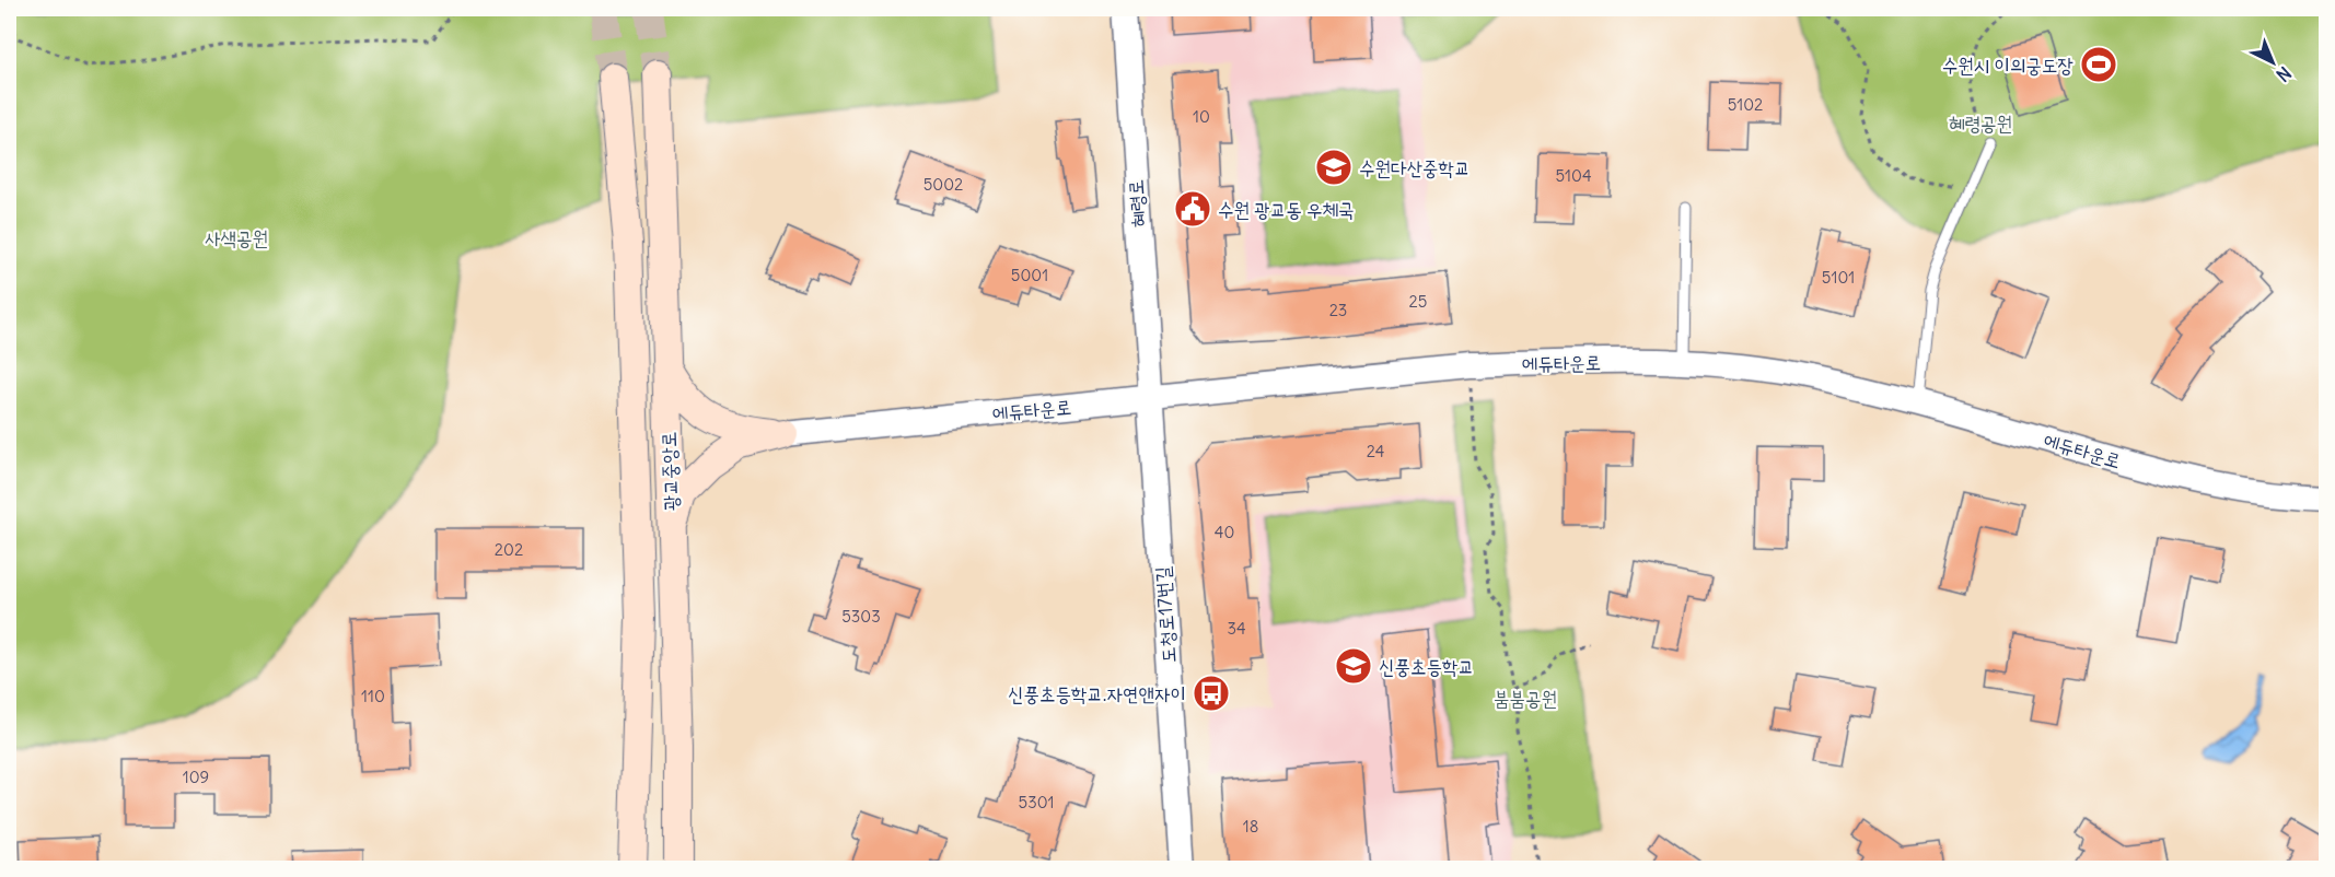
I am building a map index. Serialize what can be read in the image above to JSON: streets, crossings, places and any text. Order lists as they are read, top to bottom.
{
  "streets": {
    "main road": ["광교중앙로"],
    "street": ["혜령로", "에듀타운로", "도청로17번길"]
  },
  "crossings": [
    ["혜령로", "에듀타운로"],
    ["혜령로", "도청로17번길"],
    ["에듀타운로", "도청로17번길"]
  ],
  "parks": ["혜령공원", "사색공원", "붐붐공원"],
  "places": {
    "sports": ["수원시 이의궁도장"],
    "school or university": ["수원다산중학교", "신풍초등학교"],
    "public building": ["수원 광교동 우체국"],
    "bus stop": ["신풍초등학교.자연앤자이"]
  },
  "house_numbers": [
    "5102",
    "10",
    "5104",
    "5002",
    "5001",
    "5101",
    "25",
    "23",
    "24",
    "40",
    "202",
    "5303",
    "34",
    "110",
    "109",
    "5301",
    "18"
  ],
  "north": "bottom right"
}
